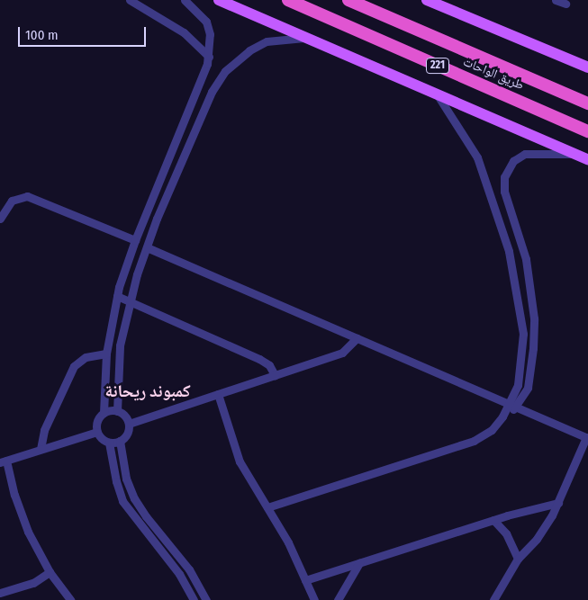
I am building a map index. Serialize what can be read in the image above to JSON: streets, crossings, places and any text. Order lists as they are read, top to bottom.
{
  "streets": {
    "highway": ["221", "طريق الواحات"]
  },
  "districts": ["كمبوند ريحانة"],
  "scale_bar": "100 m"
}
